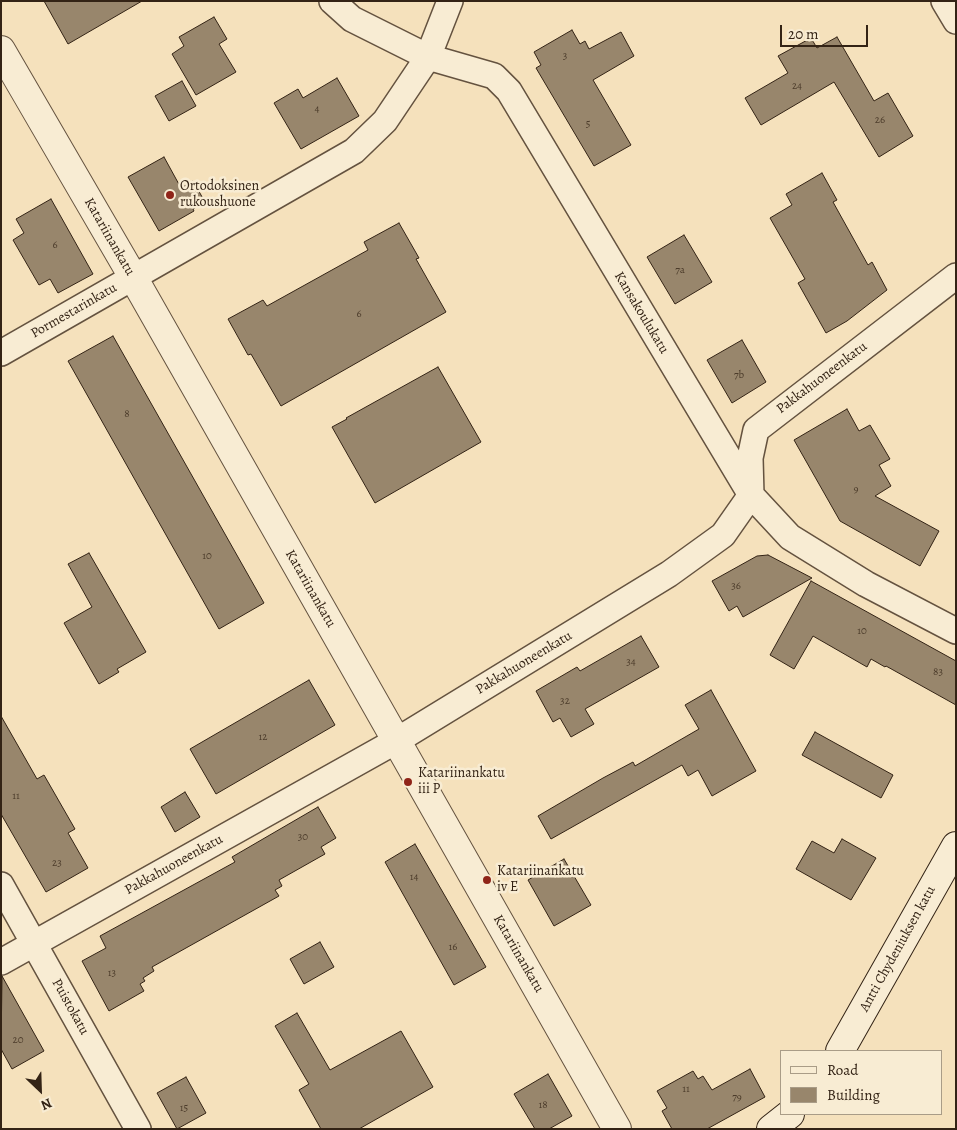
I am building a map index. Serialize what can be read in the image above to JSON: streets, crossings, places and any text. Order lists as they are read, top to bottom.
{
  "streets": {
    "street": [
      "Katariinankatu",
      "Pormestarinkatu",
      "Kansakoulukatu",
      "Pakkahuoneenkatu",
      "Antti Chydeniuksen katu",
      "Puistokatu"
    ]
  },
  "crossings": [
    ["Katariinankatu", "Pormestarinkatu"],
    ["Katariinankatu", "Pakkahuoneenkatu"],
    ["Pormestarinkatu", "Kansakoulukatu"],
    ["Kansakoulukatu", "Pakkahuoneenkatu"],
    ["Pakkahuoneenkatu", "Puistokatu"]
  ],
  "places": ["Ortodoksinen rukoushuone", "Katariinankatu iii P", "Katariinankatu iv E"],
  "house_numbers": [
    "3",
    "24",
    "4",
    "26",
    "5",
    "6",
    "7a",
    "6",
    "7b",
    "8",
    "9",
    "10",
    "36",
    "10",
    "34",
    "83",
    "32",
    "12",
    "11",
    "30",
    "23",
    "14",
    "16",
    "13",
    "20",
    "11",
    "79",
    "18",
    "15"
  ],
  "legend": ["Road", "Building"],
  "scale_bar": "20 m",
  "north": "bottom right"
}
